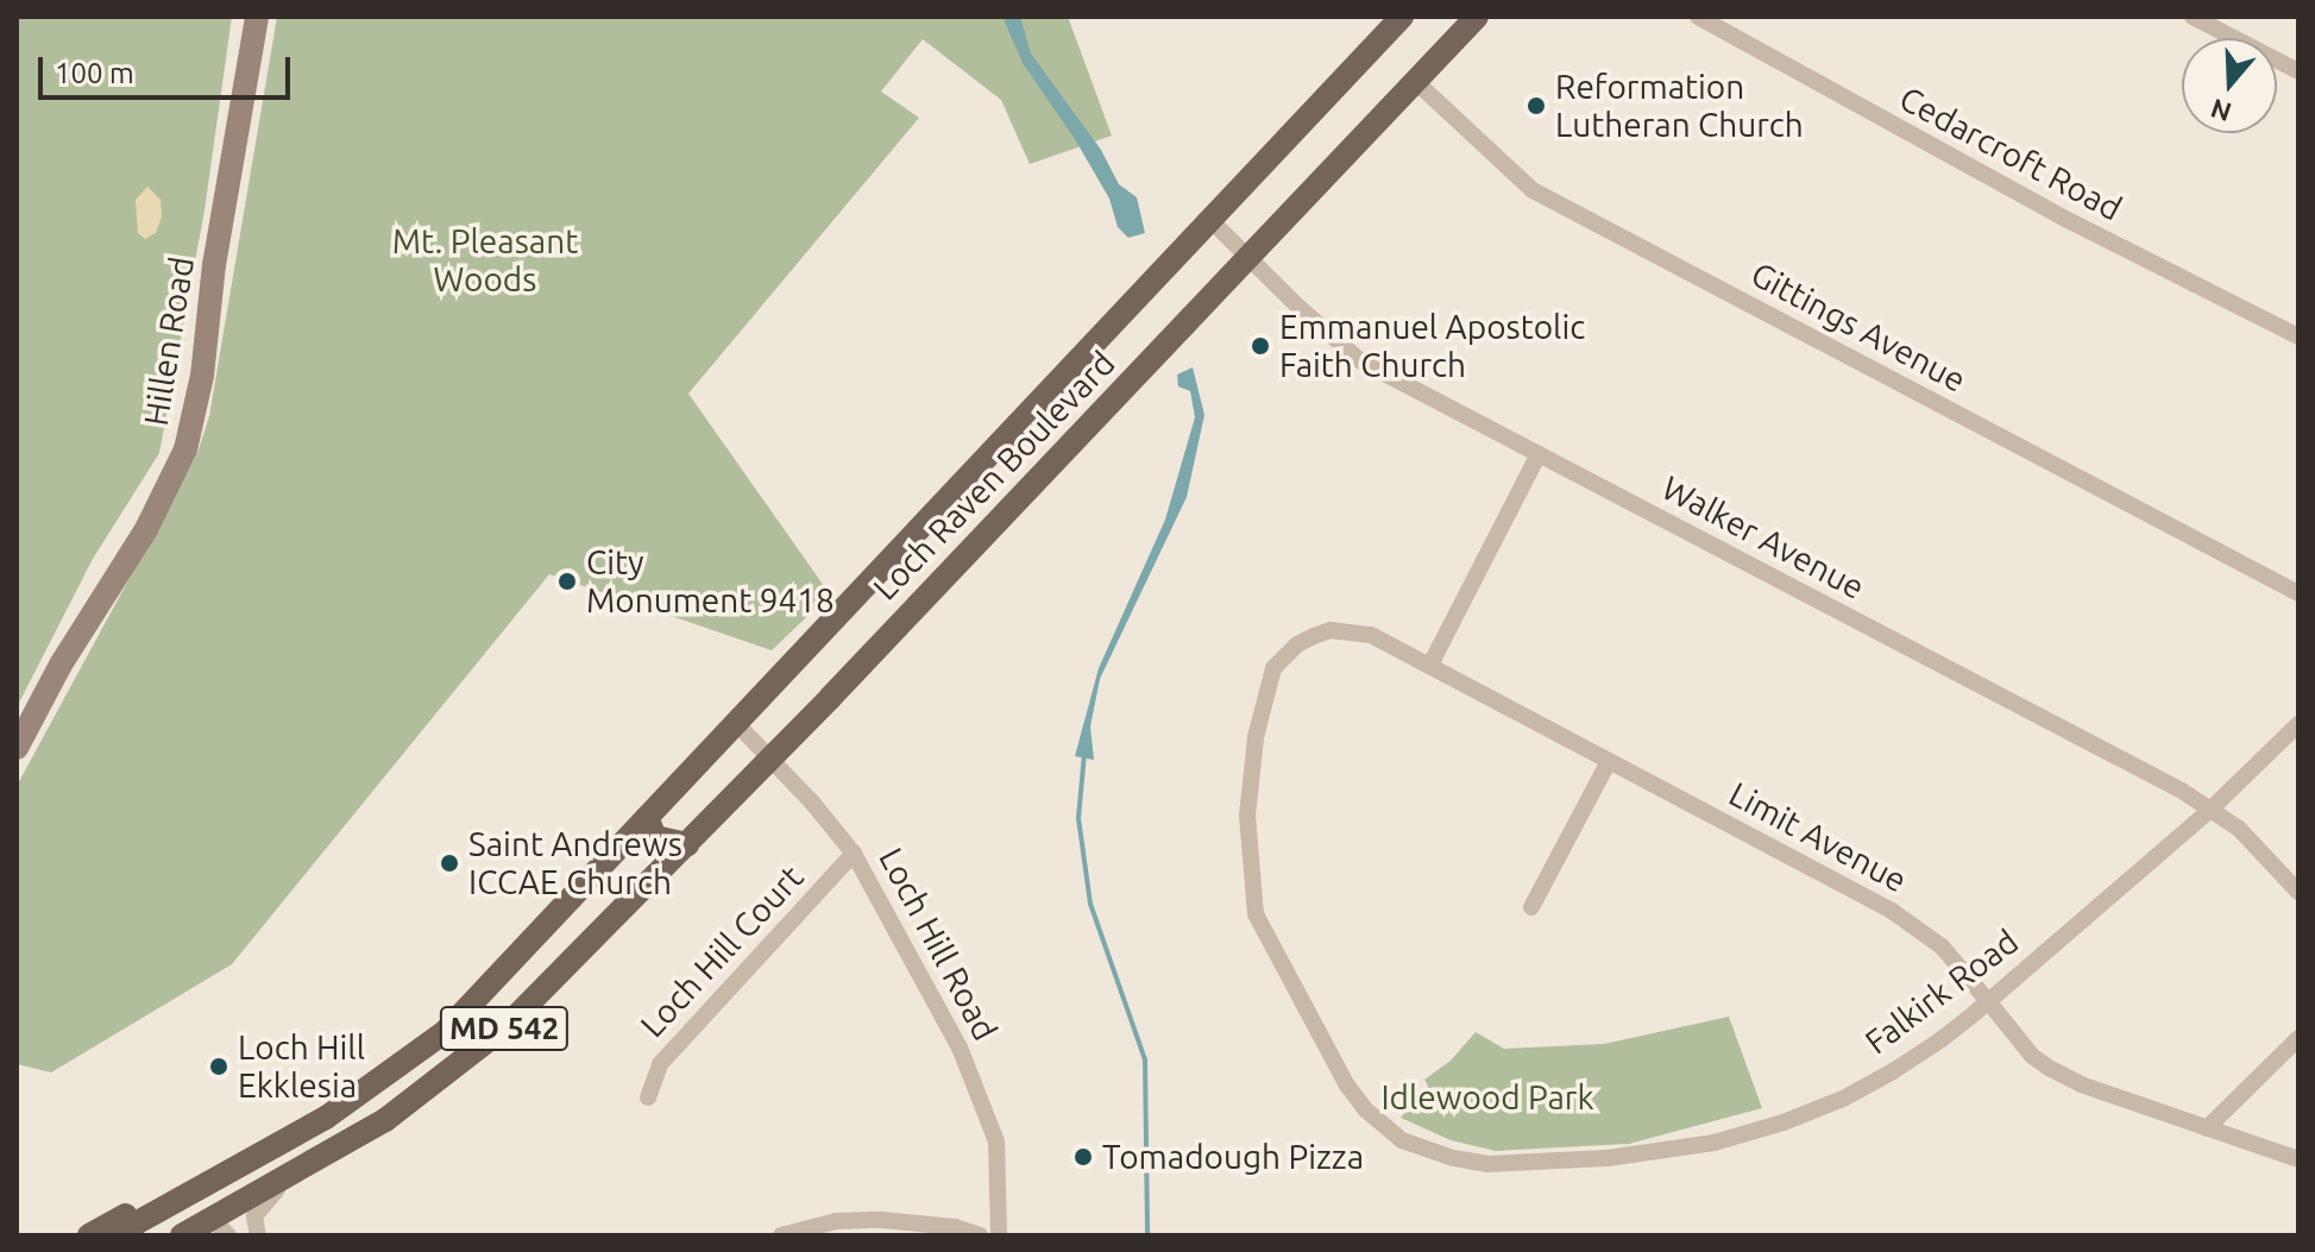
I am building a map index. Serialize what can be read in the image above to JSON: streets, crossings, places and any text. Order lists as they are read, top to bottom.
{
  "streets": {
    "main road": ["Loch Raven Boulevard", "MD 542"],
    "street": [
      "Cedarcroft Road",
      "Gittings Avenue",
      "Hillen Road",
      "Walker Avenue",
      "Limit Avenue",
      "Loch Hill Road",
      "Loch Hill Court",
      "Falkirk Road"
    ]
  },
  "crossings": [
    ["Gittings Avenue", "Loch Raven Boulevard"],
    ["Loch Raven Boulevard", "Walker Avenue"],
    ["Loch Raven Boulevard", "Loch Hill Road"],
    ["Walker Avenue", "Falkirk Road"],
    ["Limit Avenue", "Falkirk Road"],
    ["Loch Hill Road", "Loch Hill Court"]
  ],
  "parks": ["Mt. Pleasant Woods", "Idlewood Park"],
  "places": [
    "Reformation Lutheran Church",
    "Emmanuel Apostolic Faith Church",
    "City Monument 9418",
    "Saint Andrews ICCAE Church",
    "Loch Hill Ekklesia",
    "Tomadough Pizza"
  ],
  "scale_bar": "100 m",
  "north": "bottom"
}
